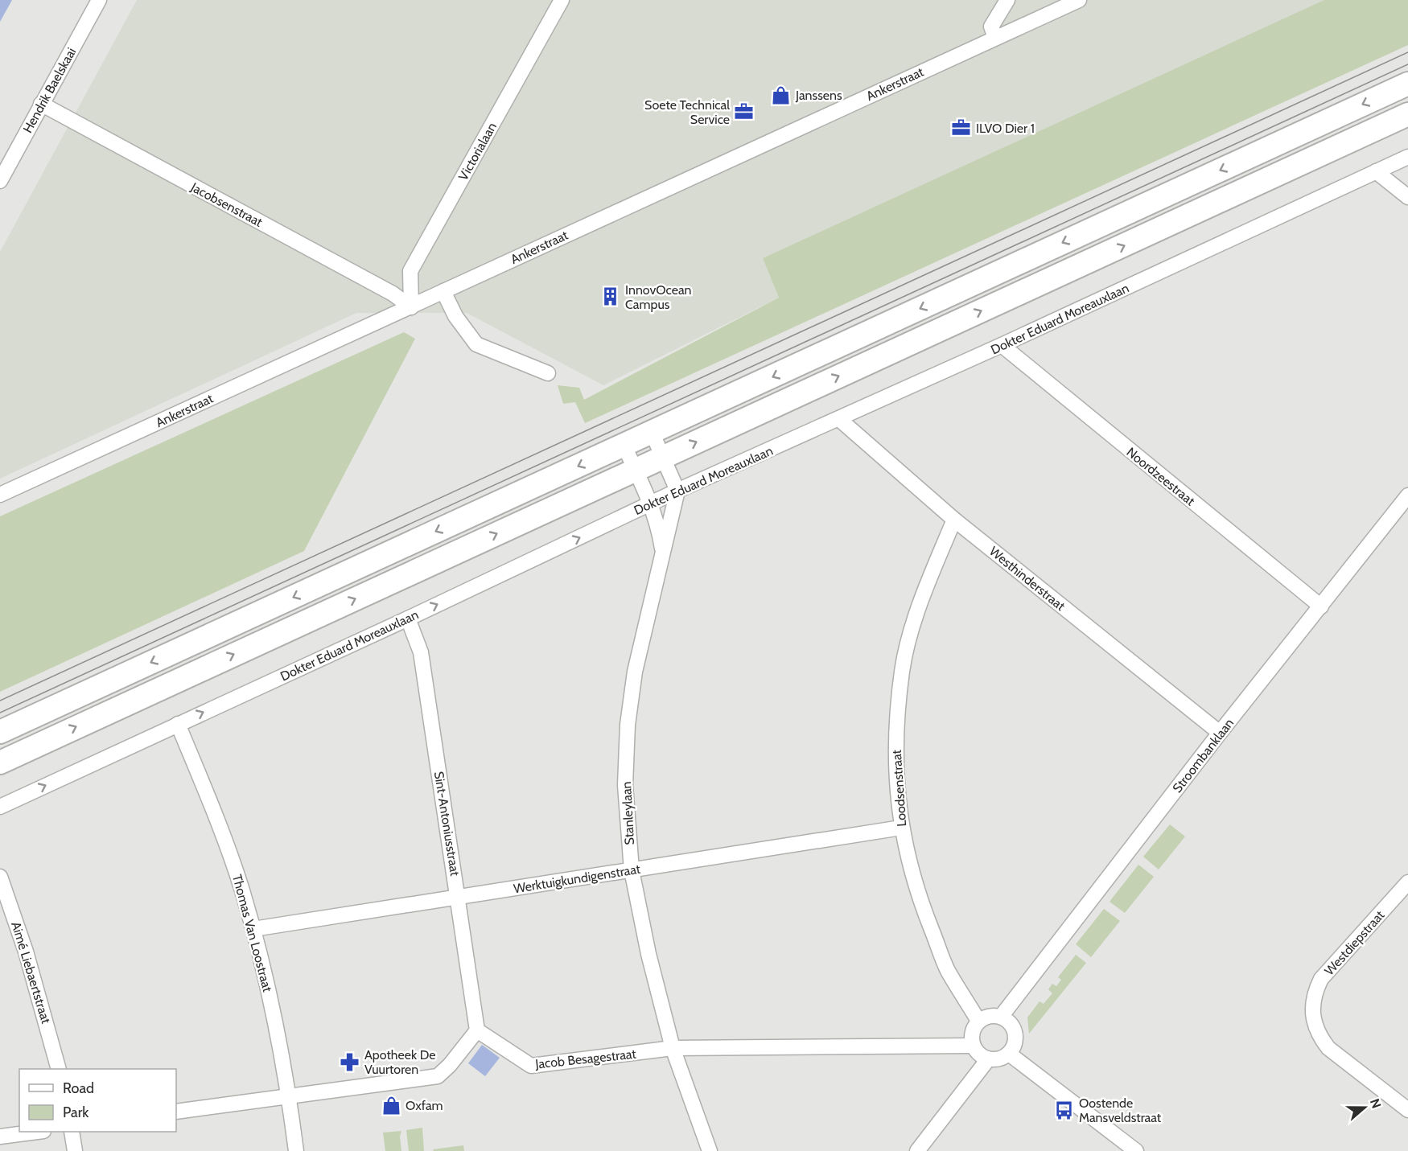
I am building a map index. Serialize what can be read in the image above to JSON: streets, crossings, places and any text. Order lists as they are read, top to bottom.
{
  "streets": {
    "street": [
      "Ankerstraat",
      "Hendrik Baelskaai",
      "Victorialaan",
      "Jacobsenstraat",
      "Dokter Eduard Moreauxlaan",
      "Noordzeestraat",
      "Westhinderstraat",
      "Stroombanklaan",
      "Loodsenstraat",
      "Stanleylaan",
      "Sint-Antoniusstraat",
      "Werktuigkundigenstraat",
      "Thomas Van Loostraat",
      "Westdiepstraat",
      "Aimé Liebaertstraat",
      "Jacob Besagestraat"
    ]
  },
  "crossings": [
    ["Ankerstraat", "Victorialaan"],
    ["Ankerstraat", "Jacobsenstraat"],
    ["Hendrik Baelskaai", "Jacobsenstraat"],
    ["Victorialaan", "Jacobsenstraat"],
    ["Dokter Eduard Moreauxlaan", "Noordzeestraat"],
    ["Dokter Eduard Moreauxlaan", "Westhinderstraat"],
    ["Dokter Eduard Moreauxlaan", "Stanleylaan"],
    ["Dokter Eduard Moreauxlaan", "Sint-Antoniusstraat"],
    ["Dokter Eduard Moreauxlaan", "Thomas Van Loostraat"],
    ["Noordzeestraat", "Stroombanklaan"],
    ["Westhinderstraat", "Stroombanklaan"],
    ["Westhinderstraat", "Loodsenstraat"],
    ["Stroombanklaan", "Loodsenstraat"],
    ["Stroombanklaan", "Jacob Besagestraat"],
    ["Loodsenstraat", "Werktuigkundigenstraat"],
    ["Loodsenstraat", "Jacob Besagestraat"],
    ["Stanleylaan", "Werktuigkundigenstraat"],
    ["Stanleylaan", "Jacob Besagestraat"],
    ["Sint-Antoniusstraat", "Werktuigkundigenstraat"],
    ["Sint-Antoniusstraat", "Jacob Besagestraat"],
    ["Werktuigkundigenstraat", "Thomas Van Loostraat"]
  ],
  "one_way": ["Dokter Eduard Moreauxlaan"],
  "places": {
    "shop": ["Janssens", "Oxfam"],
    "office": ["Soete Technical Service", "ILVO Dier 1"],
    "building": ["InnovOcean Campus"],
    "pharmacy": ["Apotheek De Vuurtoren"],
    "bus stop": ["Oostende Mansveldstraat"]
  },
  "legend": ["Road", "Park"],
  "north": "right"
}
